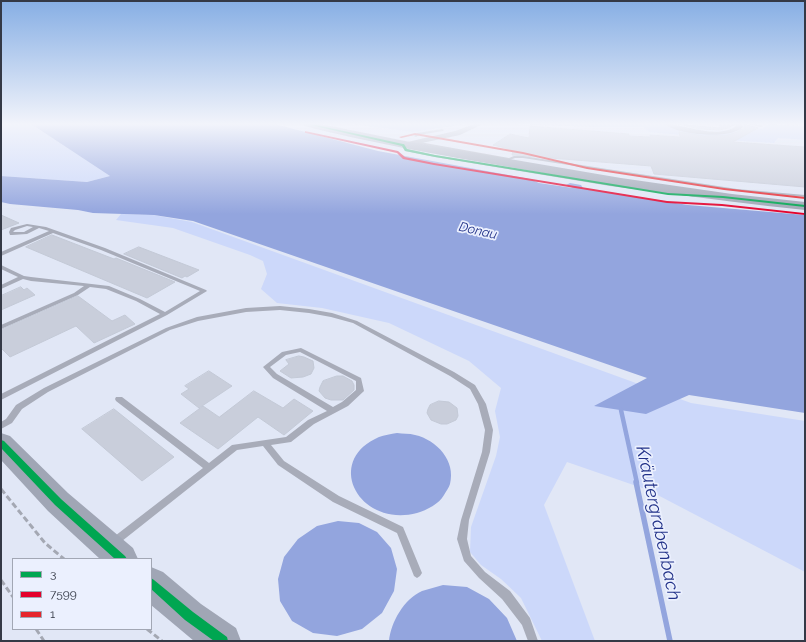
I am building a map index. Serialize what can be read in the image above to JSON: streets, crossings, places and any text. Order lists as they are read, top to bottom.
{
  "water": ["Donau", "Kräutergrabenbach"],
  "lines": ["transit line 3", "transit line 7599", "transit line 1"],
  "legend": ["3", "7599", "1"]
}
